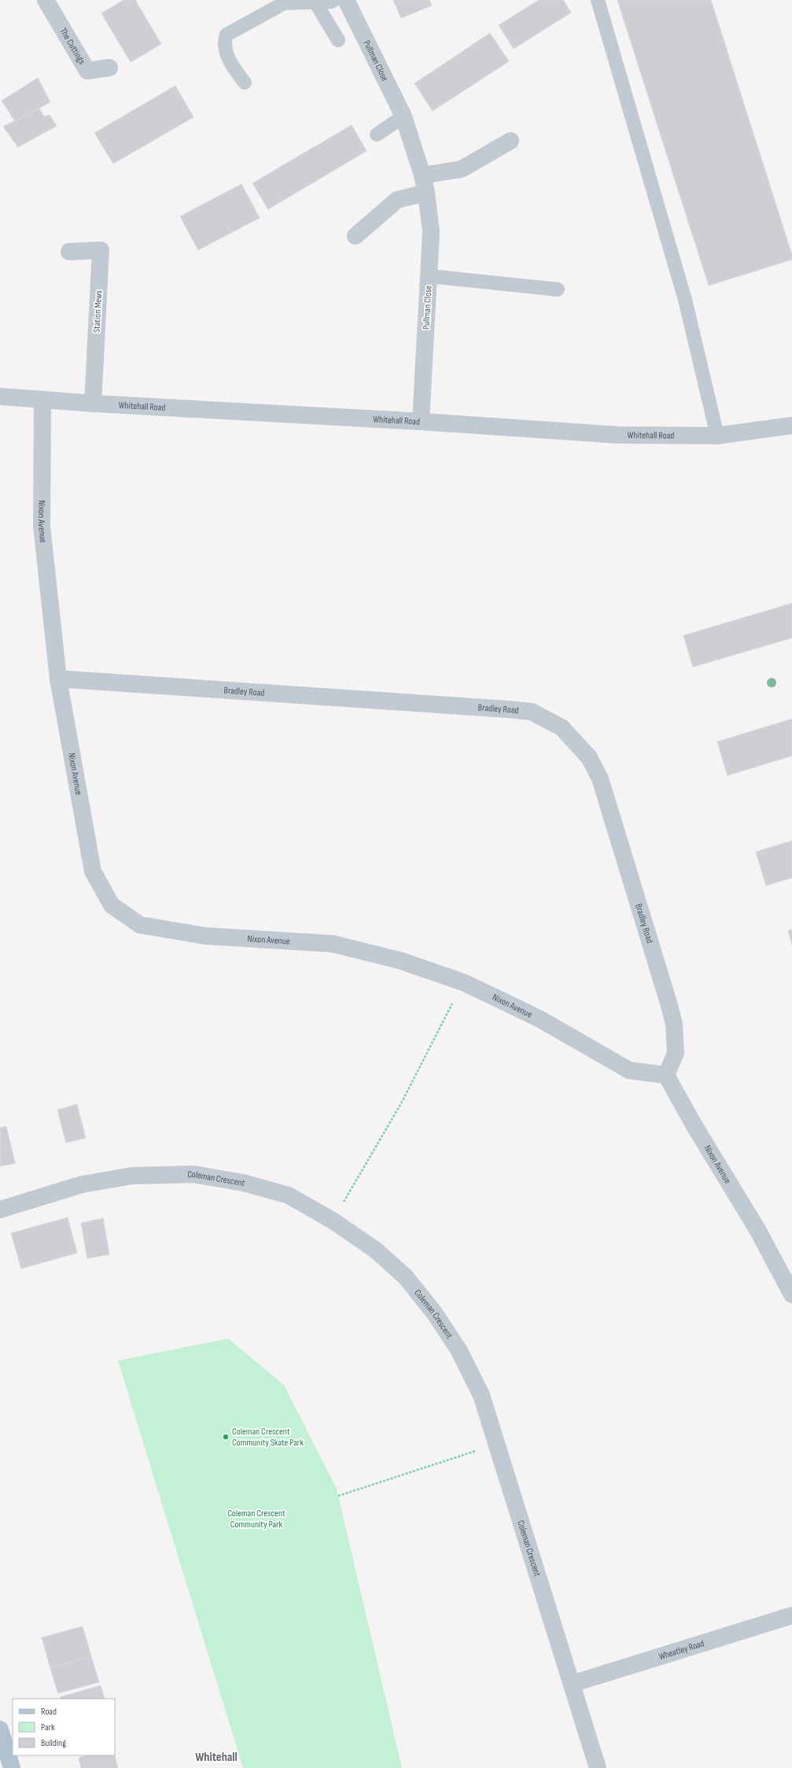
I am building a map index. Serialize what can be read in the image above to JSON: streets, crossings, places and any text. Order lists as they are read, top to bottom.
{
  "streets": {
    "street": [
      "The Cuttings",
      "Pullman Close",
      "Station Mews",
      "Whitehall Road",
      "Nixon Avenue",
      "Bradley Road",
      "Coleman Crescent",
      "Wheatley Road"
    ]
  },
  "crossings": [
    ["Pullman Close", "Whitehall Road"],
    ["Station Mews", "Whitehall Road"],
    ["Whitehall Road", "Nixon Avenue"],
    ["Nixon Avenue", "Bradley Road"],
    ["Coleman Crescent", "Wheatley Road"]
  ],
  "districts": ["Whitehall"],
  "parks": ["Coleman Crescent Community Park"],
  "places": ["Coleman Crescent Community Skate Park"],
  "legend": ["Road", "Park", "Building"]
}
